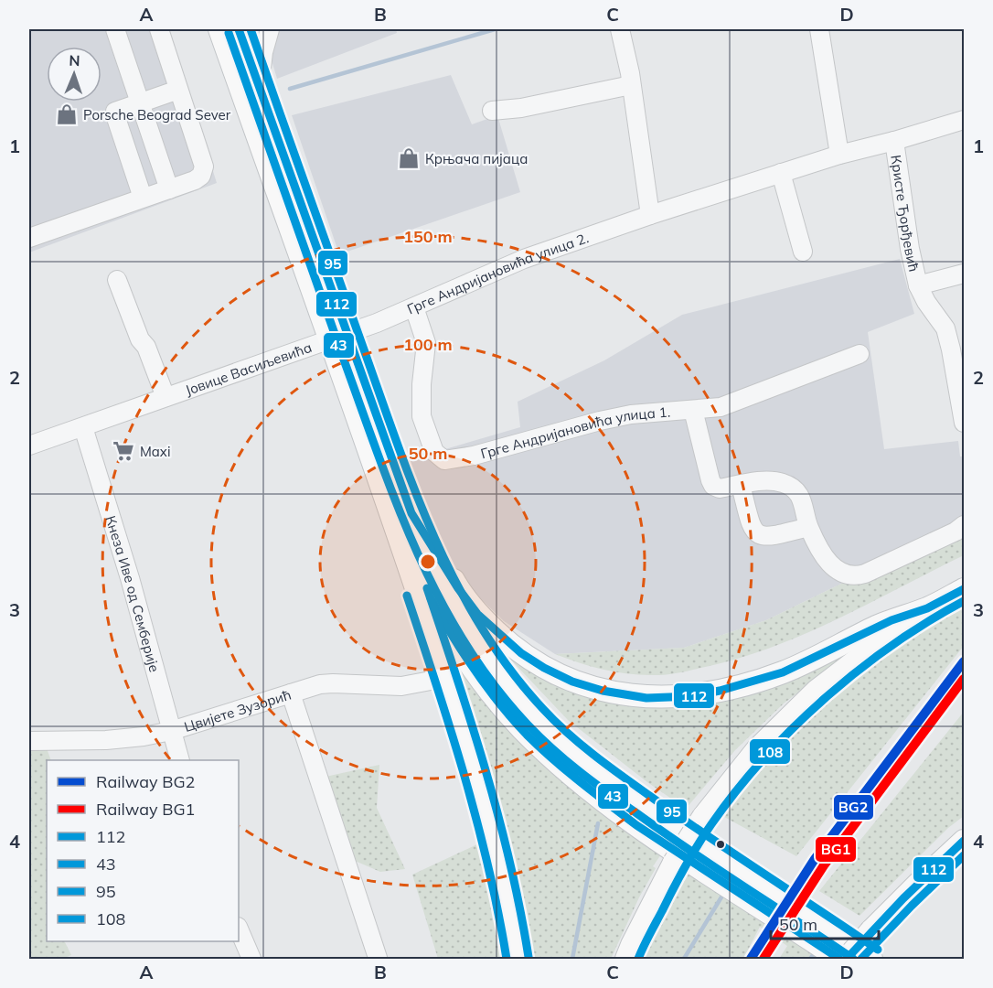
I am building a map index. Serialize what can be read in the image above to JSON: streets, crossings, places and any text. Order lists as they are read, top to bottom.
{
  "streets": {
    "street": [
      "Кристе Ђорђевић",
      "Грге Андријановића улица 2.",
      "Јовице Васиљевића",
      "Грге Андријановића улица 1.",
      "Кнеза Иве од Семберије",
      "Цвијете Зузорић"
    ]
  },
  "crossings": [
    ["Кристе Ђорђевић", "Грге Андријановића улица 2."],
    ["Грге Андријановића улица 2.", "Јовице Васиљевића"],
    ["Грге Андријановића улица 2.", "Грге Андријановића улица 1."],
    ["Јовице Васиљевића", "Кнеза Иве од Семберије"],
    ["Кнеза Иве од Семберије", "Цвијете Зузорић"]
  ],
  "places": {
    "shop": ["Porsche Beograd Sever", "Крњача пијаца"],
    "supermarket": ["Maxi"]
  },
  "lines": [
    "transit line 112",
    "transit line 95",
    "transit line 43",
    "transit line 108",
    "rail line BG2",
    "rail line BG1"
  ],
  "legend": [
    "Railway BG2",
    "Railway BG1",
    "112",
    "43",
    "95",
    "108"
  ],
  "scale_bar": "50 m",
  "north": "top",
  "grid": {
    "columns": [
      "A",
      "B",
      "C",
      "D"
    ],
    "rows": [
      "1",
      "2",
      "3",
      "4"
    ]
  },
  "rings": ["150 m", "100 m", "50 m"]
}
